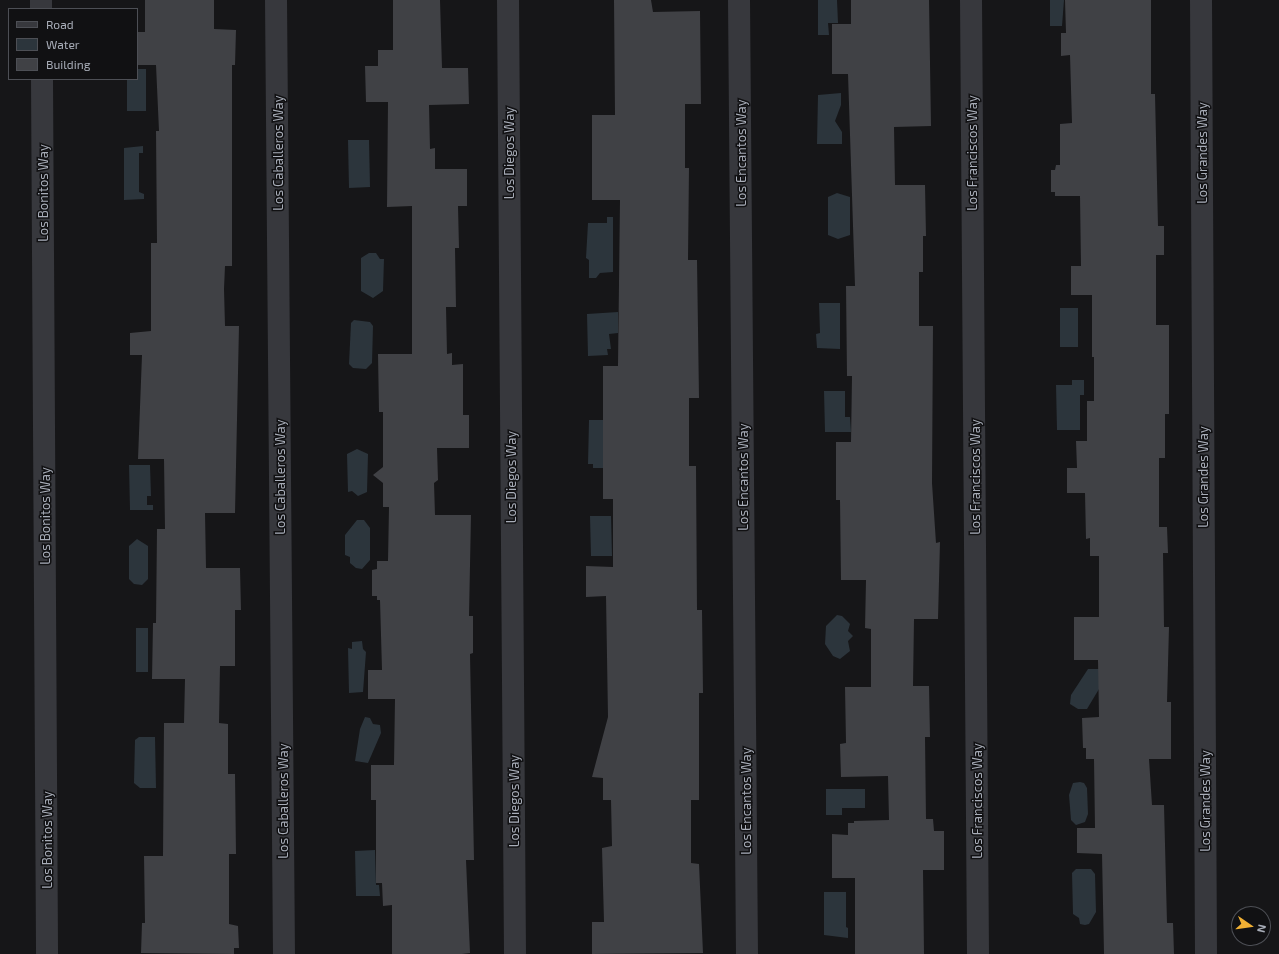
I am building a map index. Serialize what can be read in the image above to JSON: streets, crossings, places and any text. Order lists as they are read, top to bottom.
{
  "streets": {
    "street": [
      "Los Caballeros Way",
      "Los Diegos Way",
      "Los Encantos Way",
      "Los Franciscos Way",
      "Los Grandes Way",
      "Los Bonitos Way"
    ]
  },
  "legend": ["Road", "Water", "Building"],
  "north": "right"
}
